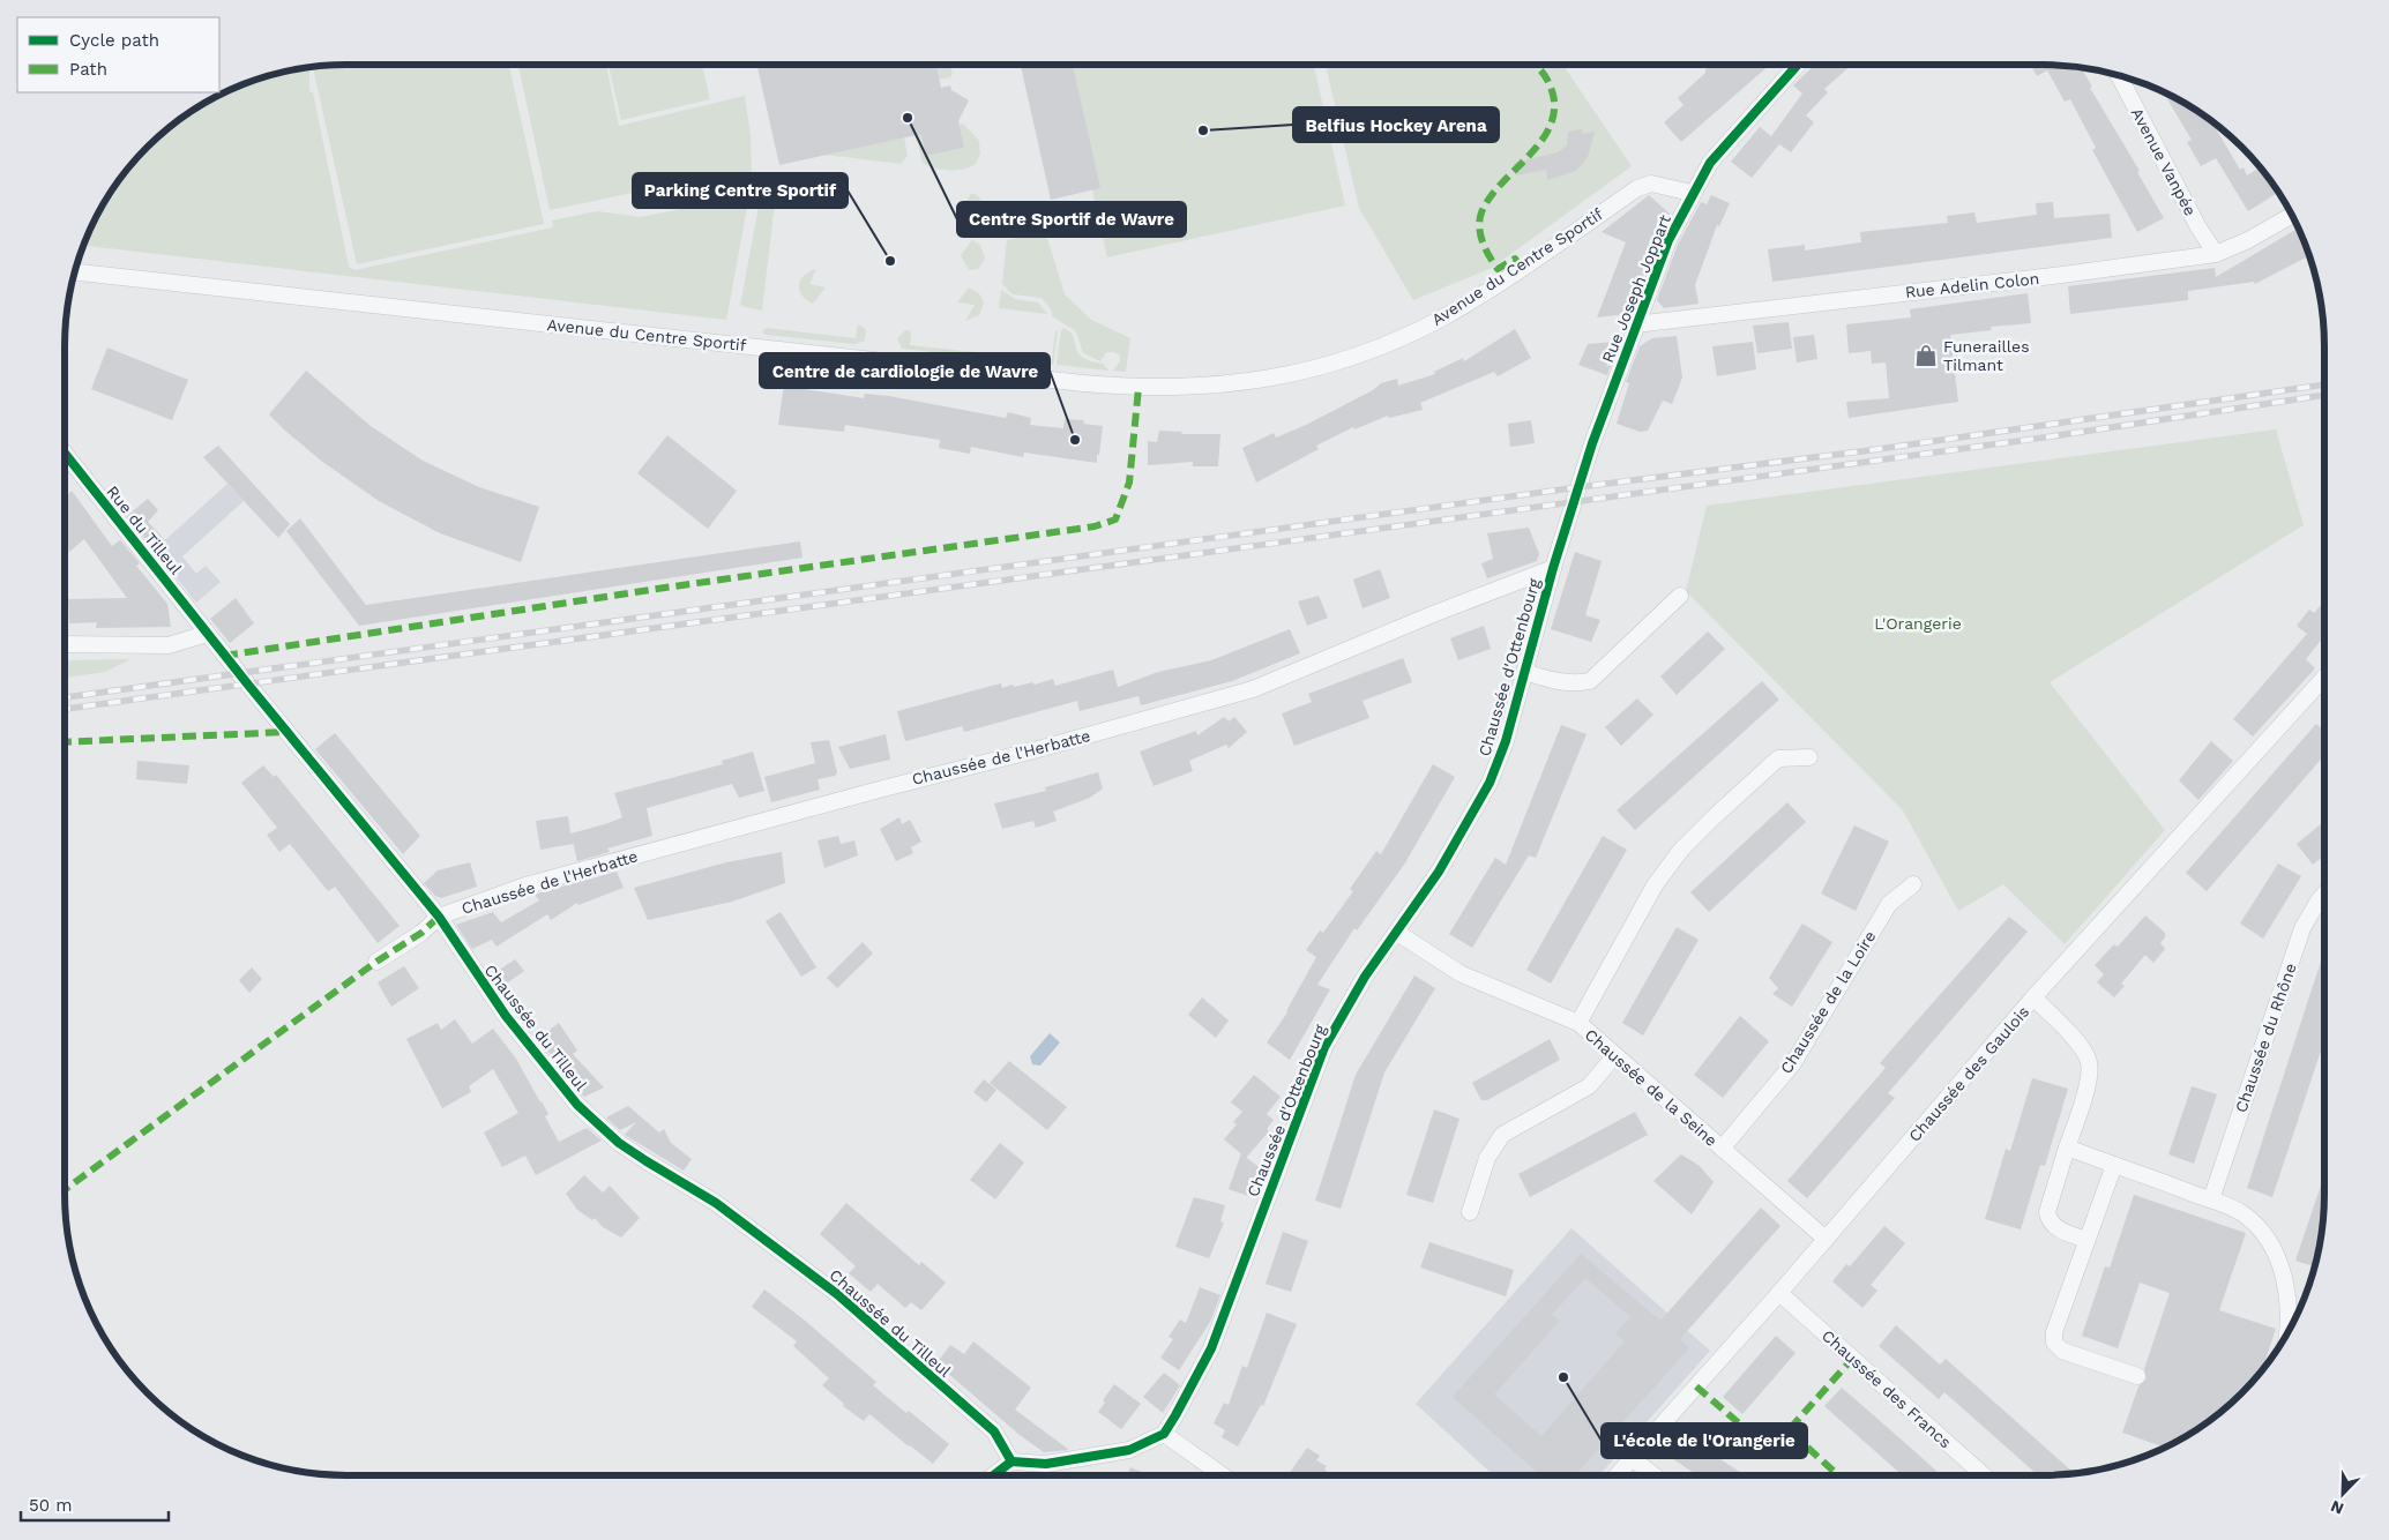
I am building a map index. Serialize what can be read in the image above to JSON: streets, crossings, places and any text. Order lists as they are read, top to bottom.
{
  "streets": {
    "street": [
      "Avenue Vanpée",
      "Avenue du Centre Sportif",
      "Rue Adelin Colon",
      "Rue Joseph Joppart",
      "Rue du Tilleul",
      "Chaussée d'Ottenbourg",
      "Chaussée de l'Herbatte",
      "Chaussée de la Loire",
      "Chaussée du Tilleul",
      "Chaussée du Rhône",
      "Chaussée des Gaulois",
      "Chaussée de la Seine",
      "Chaussée des Francs"
    ]
  },
  "crossings": [
    ["Avenue Vanpée", "Rue Adelin Colon"],
    ["Avenue du Centre Sportif", "Rue Joseph Joppart"],
    ["Rue Adelin Colon", "Rue Joseph Joppart"],
    ["Rue Joseph Joppart", "Chaussée d'Ottenbourg"],
    ["Rue Joseph Joppart", "Chaussée de l'Herbatte"],
    ["Rue du Tilleul", "Chaussée du Tilleul"],
    ["Chaussée d'Ottenbourg", "Chaussée de l'Herbatte"],
    ["Chaussée d'Ottenbourg", "Chaussée de la Seine"],
    ["Chaussée de l'Herbatte", "Chaussée du Tilleul"],
    ["Chaussée de la Loire", "Chaussée de la Seine"],
    ["Chaussée des Gaulois", "Chaussée de la Seine"],
    ["Chaussée des Gaulois", "Chaussée des Francs"]
  ],
  "parks": ["L'Orangerie"],
  "places": {
    "other": [
      "Centre Sportif de Wavre",
      "Belfius Hockey Arena",
      "Parking Centre Sportif",
      "Centre de cardiologie de Wavre",
      "L'école de l'Orangerie"
    ],
    "shop": ["Funerailles Tilmant"]
  },
  "legend": ["Cycle path", "Path"],
  "scale_bar": "50 m",
  "north": "bottom left"
}
